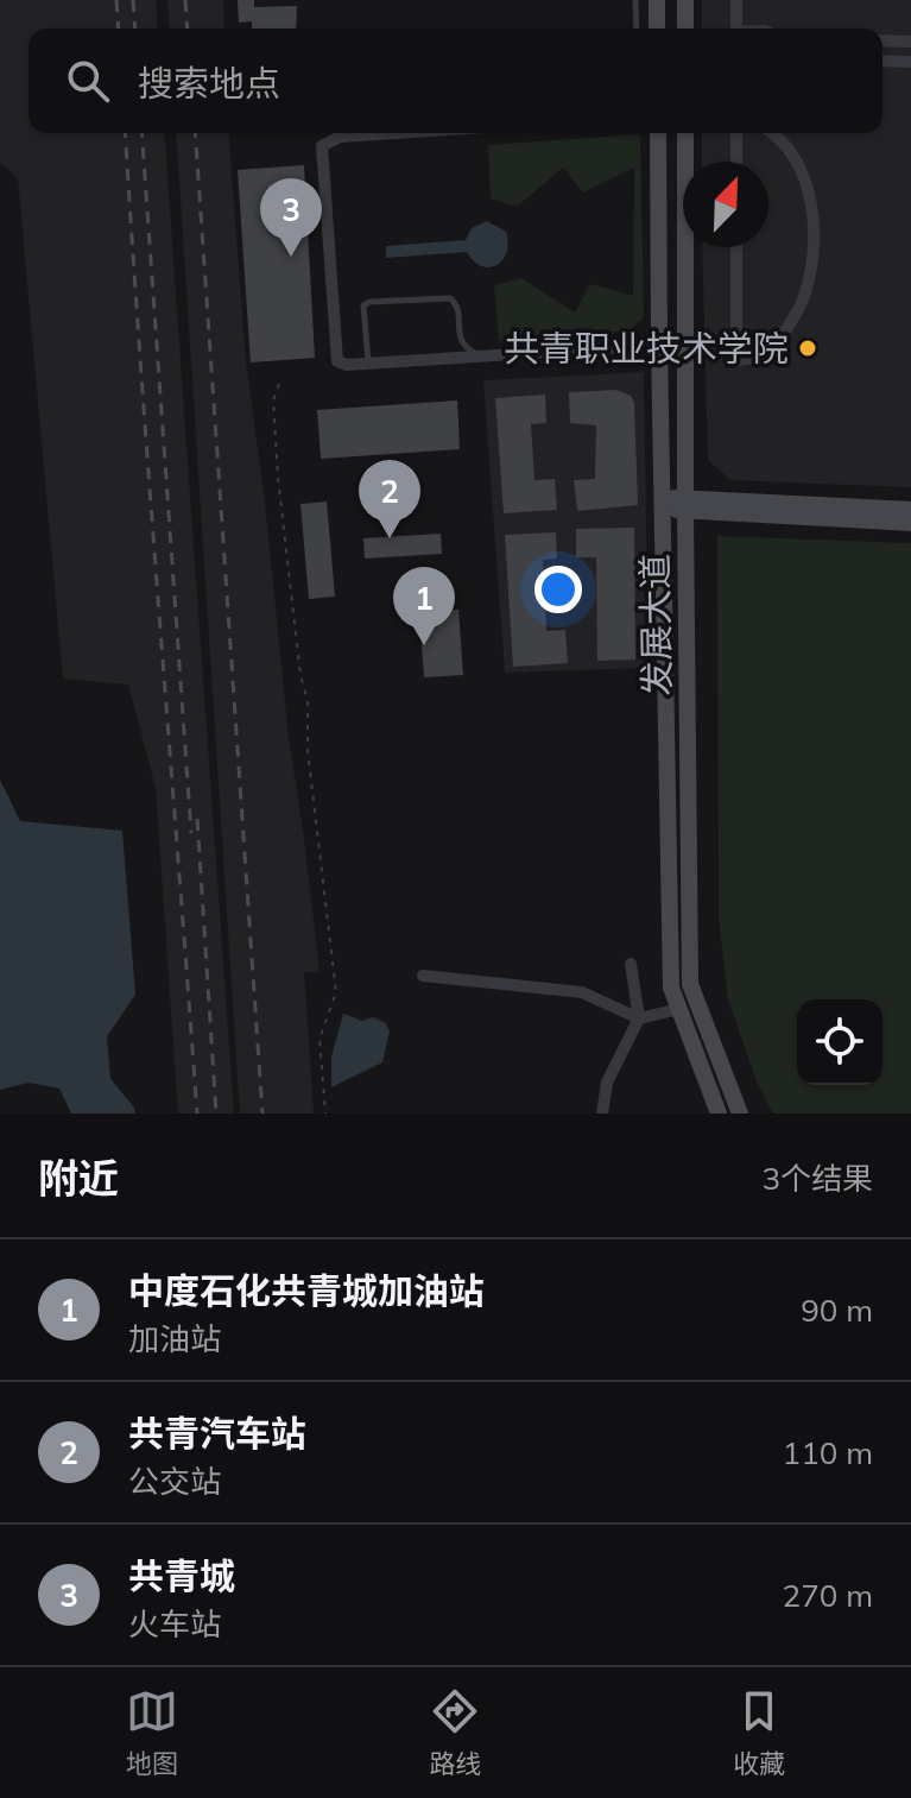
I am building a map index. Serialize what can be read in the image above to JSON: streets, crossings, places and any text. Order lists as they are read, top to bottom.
{
  "streets": {
    "main road": ["发展大道"]
  },
  "places": ["共青职业技术学院"],
  "north": "top right",
  "page": {
    "search": "搜索地点",
    "pins": ["3", "2", "1"],
    "heading": ["附近", "3个结果"],
    "list": [
      {
        "mark": "1",
        "name": "中度石化共青城加油站",
        "note": "加油站",
        "value": "90 m"
      },
      {
        "mark": "2",
        "name": "共青汽车站",
        "note": "公交站",
        "value": "110 m"
      },
      {
        "mark": "3",
        "name": "共青城",
        "note": "火车站",
        "value": "270 m"
      }
    ],
    "nav": ["地图", "路线", "收藏"]
  }
}
